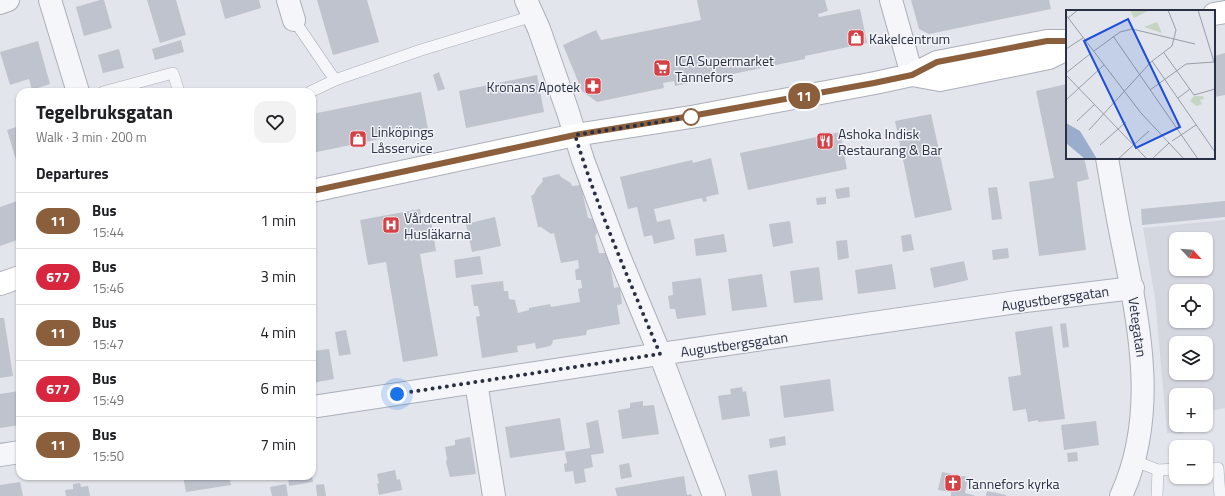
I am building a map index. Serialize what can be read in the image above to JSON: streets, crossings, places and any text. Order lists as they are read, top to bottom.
{
  "streets": {
    "street": ["Augustbergsgatan", "Vetegatan"]
  },
  "crossings": [
    ["Augustbergsgatan", "Vetegatan"]
  ],
  "places": {
    "shop": ["Kakelcentrum", "Linköpings Låsservice"],
    "supermarket": ["ICA Supermarket Tannefors"],
    "pharmacy": ["Kronans Apotek"],
    "restaurant": ["Ashoka Indisk Restaurang & Bar"],
    "hospital": ["Vårdcentral Husläkarna"],
    "church": ["Tannefors kyrka"]
  },
  "lines": ["bus line 11"],
  "north": "bottom right",
  "page": {
    "on_map": "11",
    "heading": [
      ["Tegelbruksgatan", "Walk · 3 min · 200 m"],
      "Departures"
    ],
    "list": [
      {
        "mark": "11",
        "name": "Bus",
        "note": "15:44",
        "value": "1 min"
      },
      {
        "mark": "677",
        "name": "Bus",
        "note": "15:46",
        "value": "3 min"
      },
      {
        "mark": "11",
        "name": "Bus",
        "note": "15:47",
        "value": "4 min"
      },
      {
        "mark": "677",
        "name": "Bus",
        "note": "15:49",
        "value": "6 min"
      },
      {
        "mark": "11",
        "name": "Bus",
        "note": "15:50",
        "value": "7 min"
      }
    ],
    "map_buttons": ["+", "−"]
  }
}
